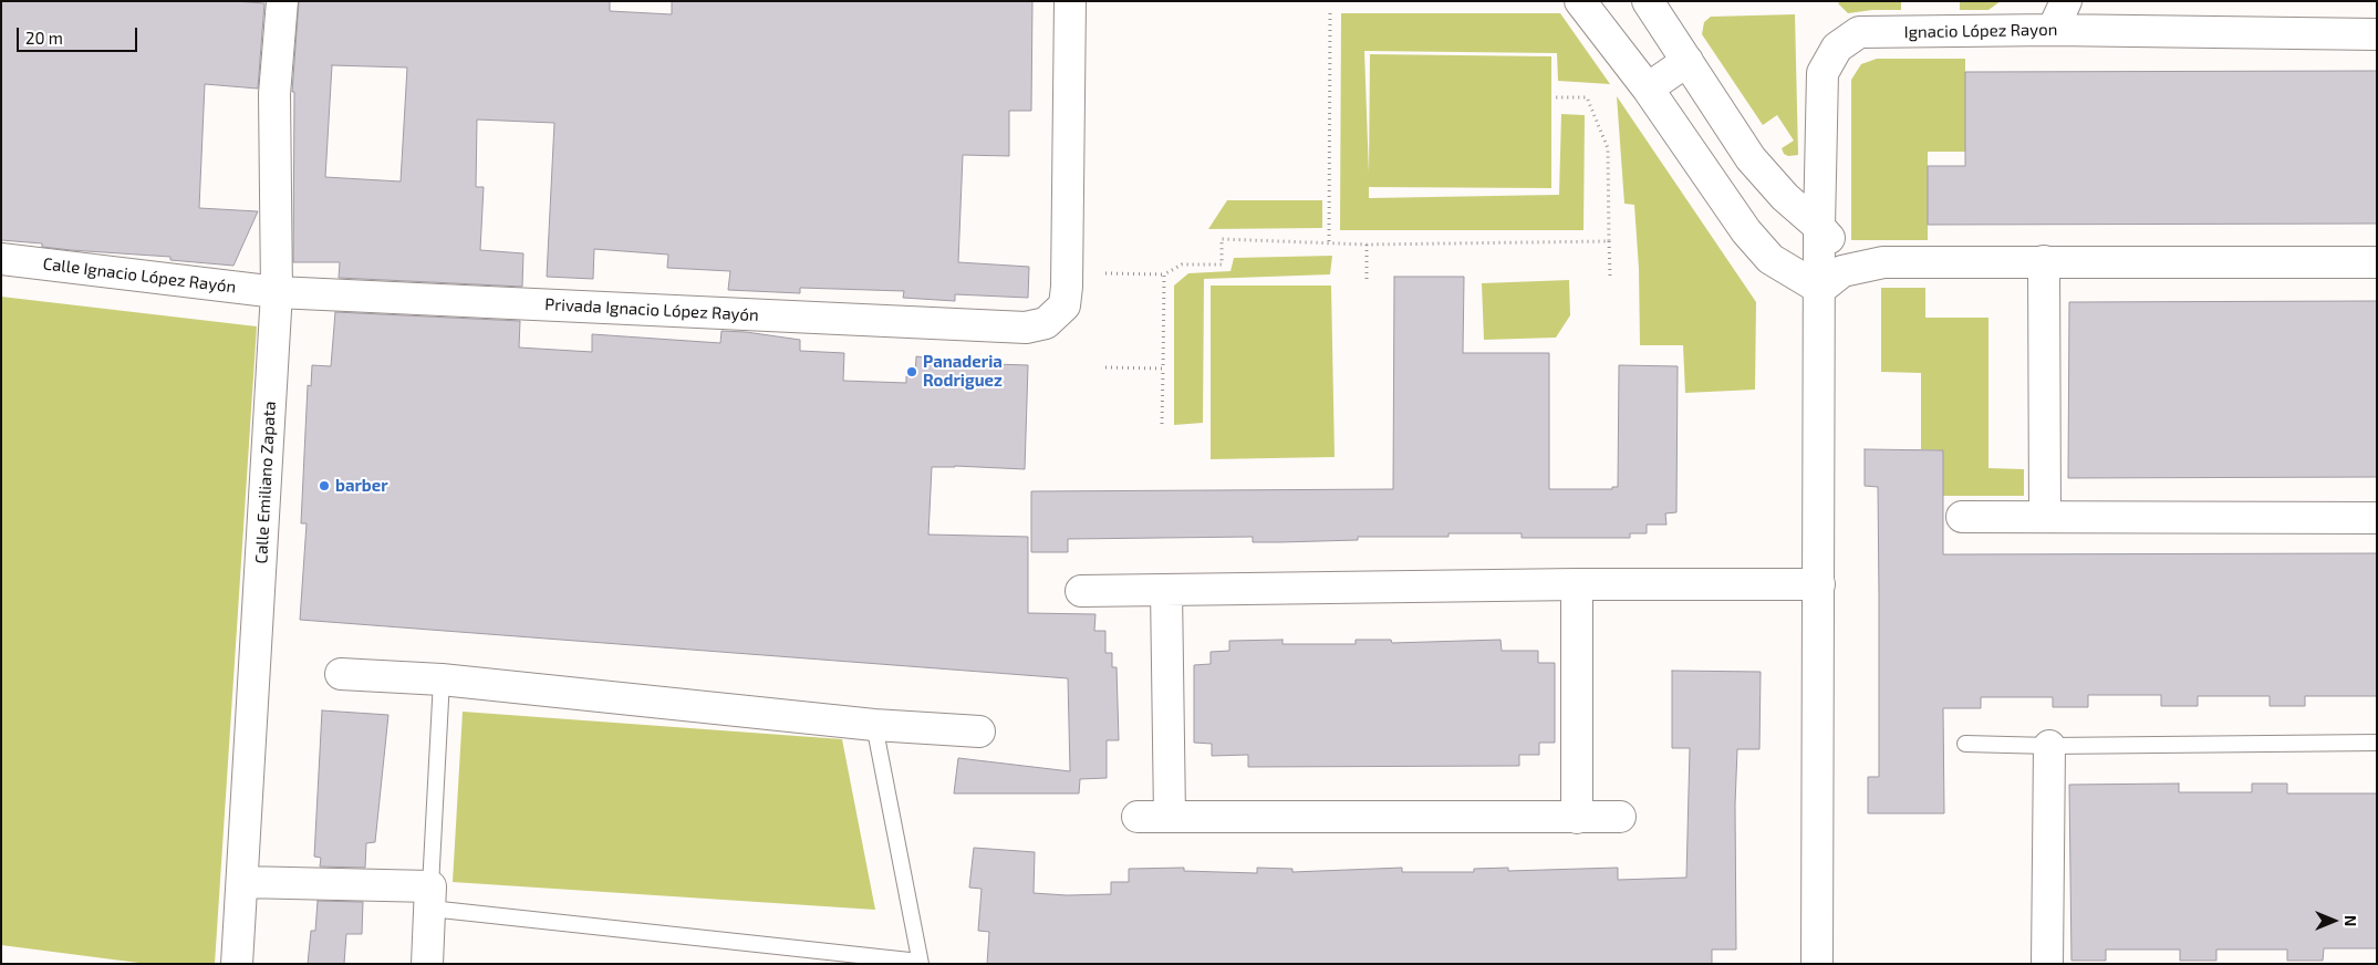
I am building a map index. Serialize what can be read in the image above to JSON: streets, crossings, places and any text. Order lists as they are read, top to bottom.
{
  "streets": {
    "street": [
      "Ignacio López Rayon",
      "Calle Ignacio López Rayón",
      "Privada Ignacio López Rayón",
      "Calle Emiliano Zapata"
    ]
  },
  "crossings": [
    ["Calle Ignacio López Rayón", "Privada Ignacio López Rayón"],
    ["Calle Ignacio López Rayón", "Calle Emiliano Zapata"],
    ["Privada Ignacio López Rayón", "Calle Emiliano Zapata"]
  ],
  "places": ["Panaderia Rodriguez", "barber"],
  "scale_bar": "20 m",
  "north": "right"
}
